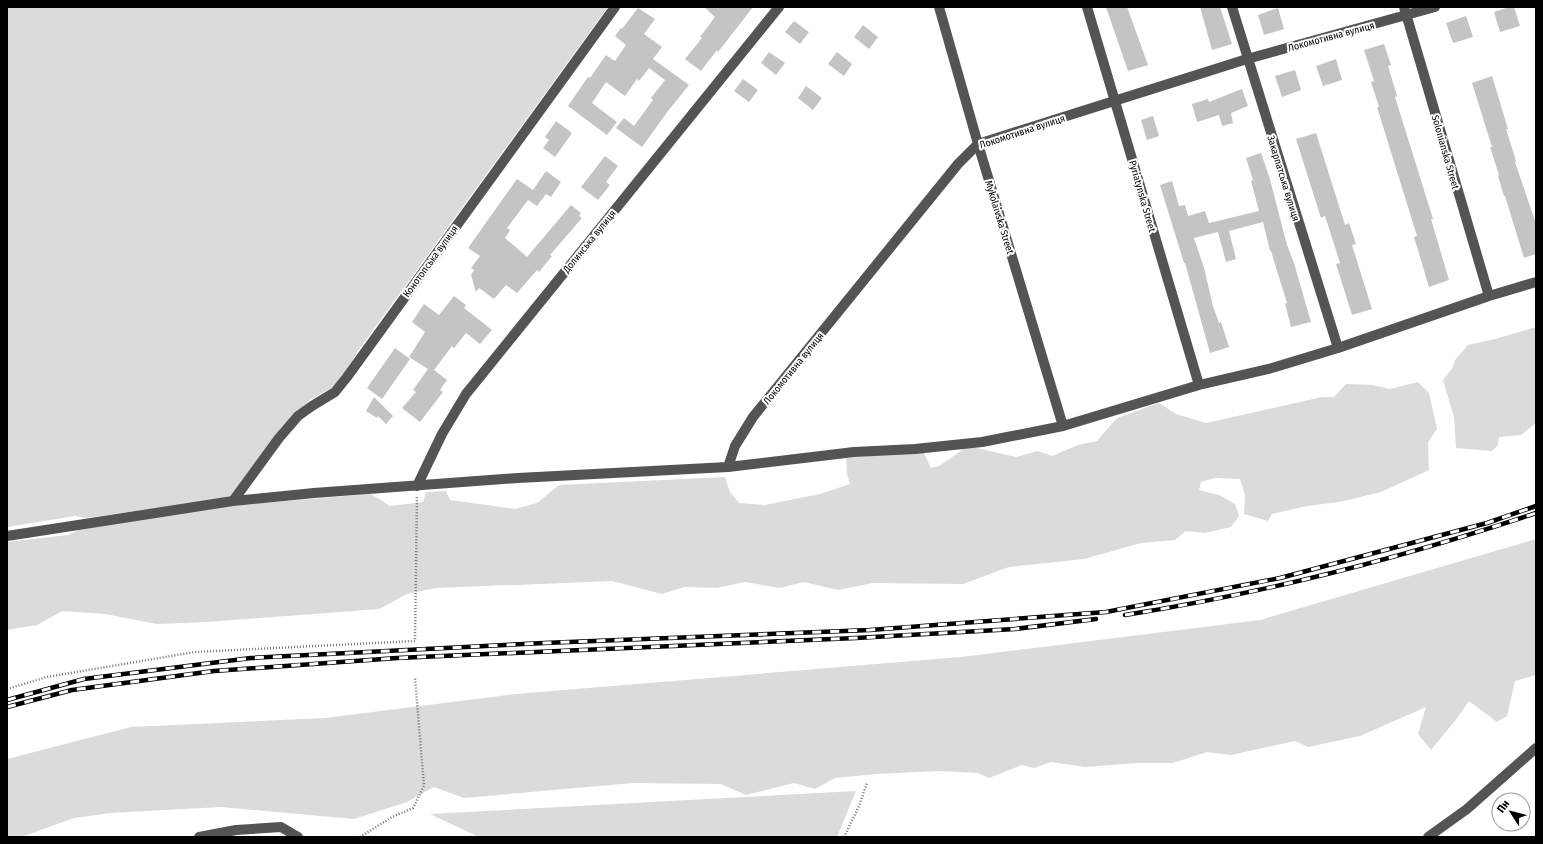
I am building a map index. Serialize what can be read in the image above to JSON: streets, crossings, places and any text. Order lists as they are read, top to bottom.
{
  "streets": {
    "street": [
      "Локомотивна вулиця",
      "Solonianska Street",
      "Закарпатська вулиця",
      "Pyriatynska Street",
      "Mykolaivska Street",
      "Долинська вулиця",
      "Конотопська вулиця"
    ]
  },
  "crossings": [
    ["Локомотивна вулиця", "Solonianska Street"],
    ["Локомотивна вулиця", "Закарпатська вулиця"],
    ["Локомотивна вулиця", "Pyriatynska Street"],
    ["Локомотивна вулиця", "Mykolaivska Street"]
  ],
  "north": "top left"
}
